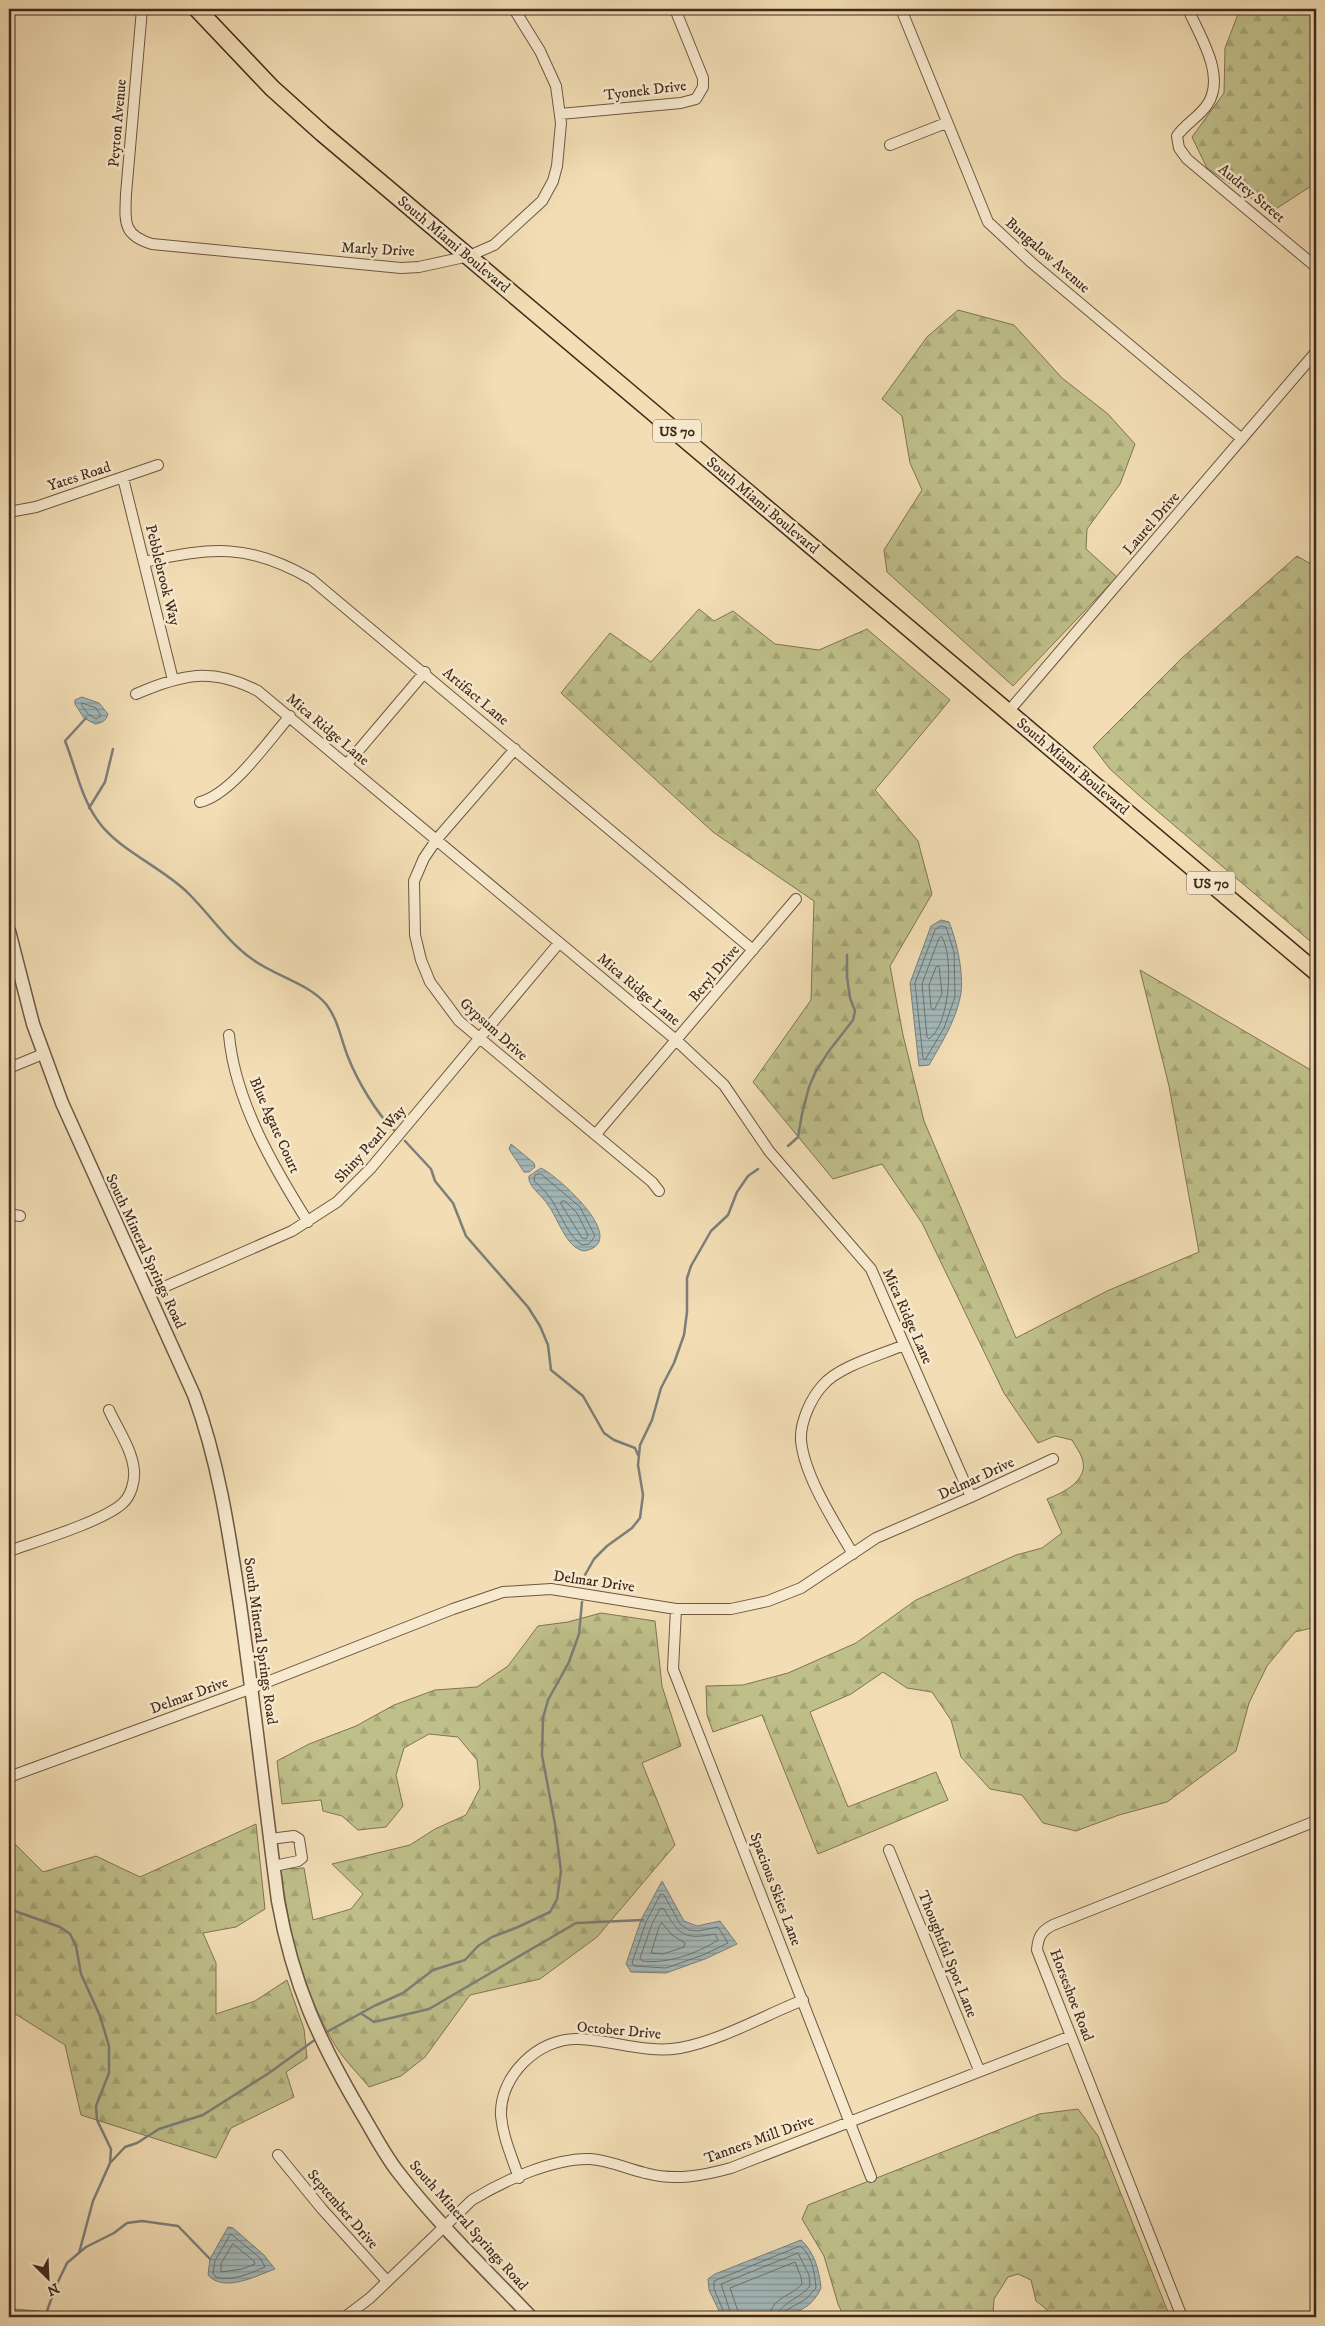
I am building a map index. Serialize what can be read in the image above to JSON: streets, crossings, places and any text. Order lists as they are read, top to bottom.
{
  "streets": {
    "highway": ["South Miami Boulevard", "US 70"],
    "street": [
      "Tyonek Drive",
      "Peyton Avenue",
      "Audrey Street",
      "Marly Drive",
      "Bungalow Avenue",
      "Yates Road",
      "Laurel Drive",
      "Pebblebrook Way",
      "Artifact Lane",
      "Mica Ridge Lane",
      "Beryl Drive",
      "Gypsum Drive",
      "Blue Agate Court",
      "Shiny Pearl Way",
      "South Mineral Springs Road",
      "Delmar Drive",
      "Spacious Skies Lane",
      "Thoughtful Spot Lane",
      "Horseshoe Road",
      "October Drive",
      "Tanners Mill Drive",
      "September Drive"
    ]
  },
  "crossings": [
    ["Tyonek Drive", "Marly Drive"],
    ["Peyton Avenue", "Marly Drive"],
    ["South Miami Boulevard", "Marly Drive"],
    ["South Miami Boulevard", "Laurel Drive"],
    ["Bungalow Avenue", "Laurel Drive"],
    ["Yates Road", "Pebblebrook Way"],
    ["Pebblebrook Way", "Artifact Lane"],
    ["Pebblebrook Way", "Mica Ridge Lane"],
    ["Artifact Lane", "Beryl Drive"],
    ["Artifact Lane", "Gypsum Drive"],
    ["Mica Ridge Lane", "Beryl Drive"],
    ["Mica Ridge Lane", "Gypsum Drive"],
    ["Mica Ridge Lane", "Shiny Pearl Way"],
    ["Mica Ridge Lane", "Delmar Drive"],
    ["Beryl Drive", "Gypsum Drive"],
    ["Gypsum Drive", "Shiny Pearl Way"],
    ["Blue Agate Court", "Shiny Pearl Way"],
    ["Shiny Pearl Way", "South Mineral Springs Road"],
    ["South Mineral Springs Road", "Delmar Drive"],
    ["South Mineral Springs Road", "Tanners Mill Drive"],
    ["Delmar Drive", "Spacious Skies Lane"],
    ["Spacious Skies Lane", "October Drive"],
    ["Spacious Skies Lane", "Tanners Mill Drive"],
    ["Thoughtful Spot Lane", "Tanners Mill Drive"],
    ["Horseshoe Road", "Tanners Mill Drive"],
    ["October Drive", "Tanners Mill Drive"],
    ["Tanners Mill Drive", "September Drive"]
  ],
  "north": "bottom right"
}
